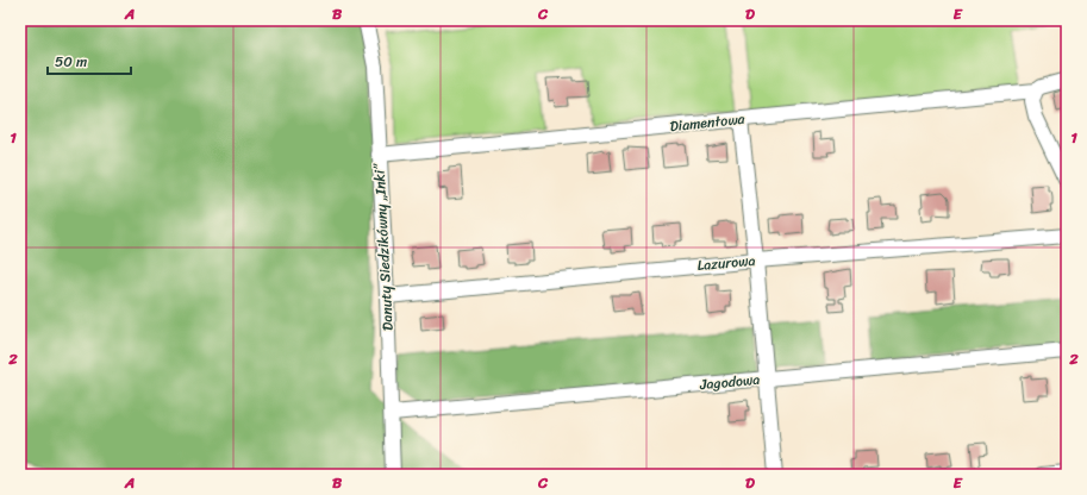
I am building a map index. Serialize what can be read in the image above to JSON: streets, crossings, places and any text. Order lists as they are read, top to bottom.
{
  "streets": {
    "street": [
      "Diamentowa",
      "Danuty Siedzikówny „Inki”",
      "Lazurowa",
      "Jagodowa"
    ]
  },
  "crossings": [
    ["Diamentowa", "Danuty Siedzikówny „Inki”"],
    ["Danuty Siedzikówny „Inki”", "Lazurowa"],
    ["Danuty Siedzikówny „Inki”", "Jagodowa"]
  ],
  "scale_bar": "50 m",
  "grid": {
    "columns": [
      "A",
      "B",
      "C",
      "D",
      "E"
    ],
    "rows": ["1", "2"]
  }
}
